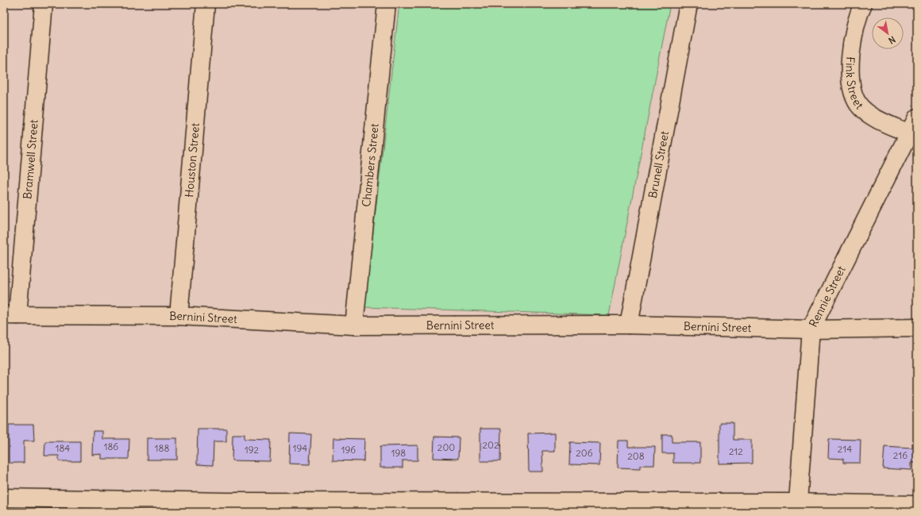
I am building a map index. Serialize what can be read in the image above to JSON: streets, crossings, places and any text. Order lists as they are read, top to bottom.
{
  "streets": {
    "street": [
      "Fink Street",
      "Bramwell Street",
      "Houston Street",
      "Brunell Street",
      "Chambers Street",
      "Rennie Street",
      "Bernini Street"
    ]
  },
  "crossings": [
    ["Fink Street", "Rennie Street"],
    ["Bramwell Street", "Bernini Street"],
    ["Houston Street", "Bernini Street"],
    ["Brunell Street", "Bernini Street"],
    ["Chambers Street", "Bernini Street"],
    ["Rennie Street", "Bernini Street"]
  ],
  "house_numbers": [
    "202",
    "186",
    "200",
    "184",
    "188",
    "194",
    "214",
    "192",
    "196",
    "212",
    "198",
    "206",
    "216",
    "208"
  ],
  "north": "bottom right"
}
